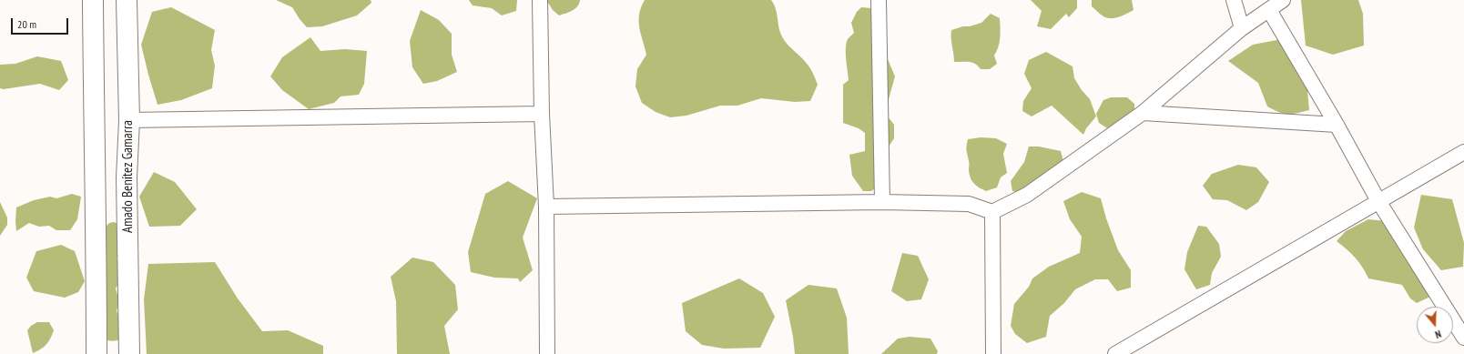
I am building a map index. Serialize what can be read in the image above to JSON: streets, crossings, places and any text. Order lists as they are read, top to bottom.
{
  "streets": {
    "main road": ["Amado Benítez Gamarra"]
  },
  "scale_bar": "20 m",
  "north": "bottom"
}
